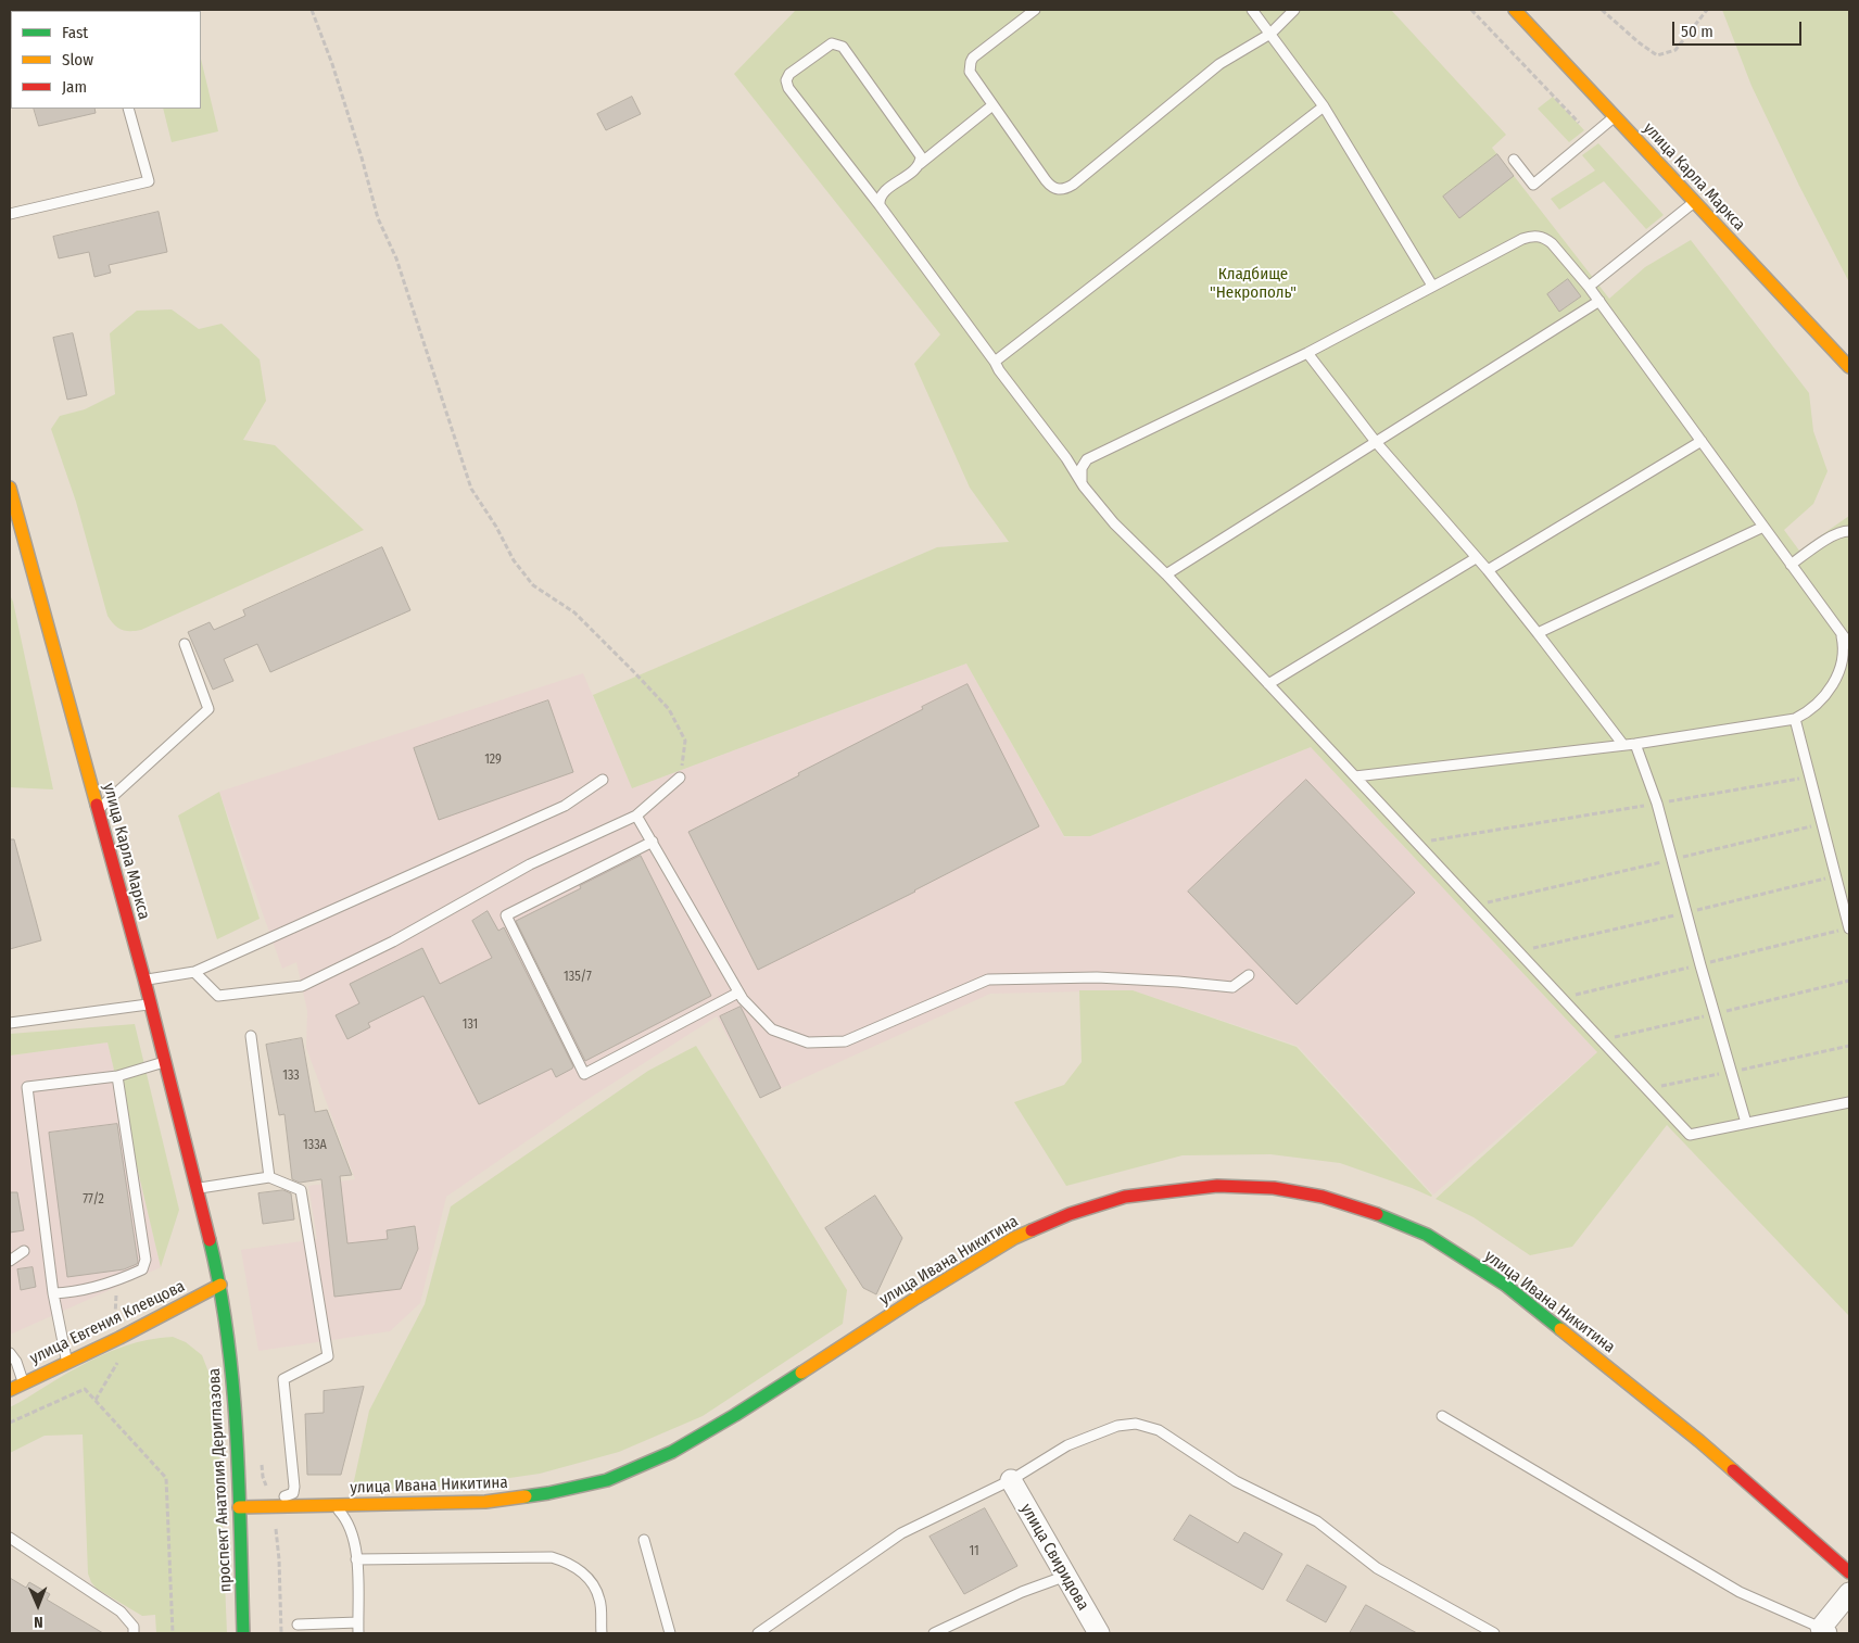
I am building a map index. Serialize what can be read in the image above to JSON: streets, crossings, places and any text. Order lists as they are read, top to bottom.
{
  "streets": {
    "main road": [
      "улица Карла Маркса",
      "улица Ивана Никитина",
      "улица Евгения Клевцова",
      "проспект Анатолия Дериглазова"
    ],
    "street": ["улица Свиридова"]
  },
  "crossings": [
    ["улица Карла Маркса", "улица Евгения Клевцова"],
    ["улица Карла Маркса", "проспект Анатолия Дериглазова"],
    ["улица Ивана Никитина", "проспект Анатолия Дериглазова"],
    ["улица Евгения Клевцова", "проспект Анатолия Дериглазова"]
  ],
  "parks": ["Кладбище \"Некрополь\""],
  "house_numbers": [
    "129",
    "135/7",
    "131",
    "133",
    "133А",
    "77/2",
    "11"
  ],
  "legend": ["Fast", "Slow", "Jam"],
  "scale_bar": "50 m",
  "north": "bottom"
}
